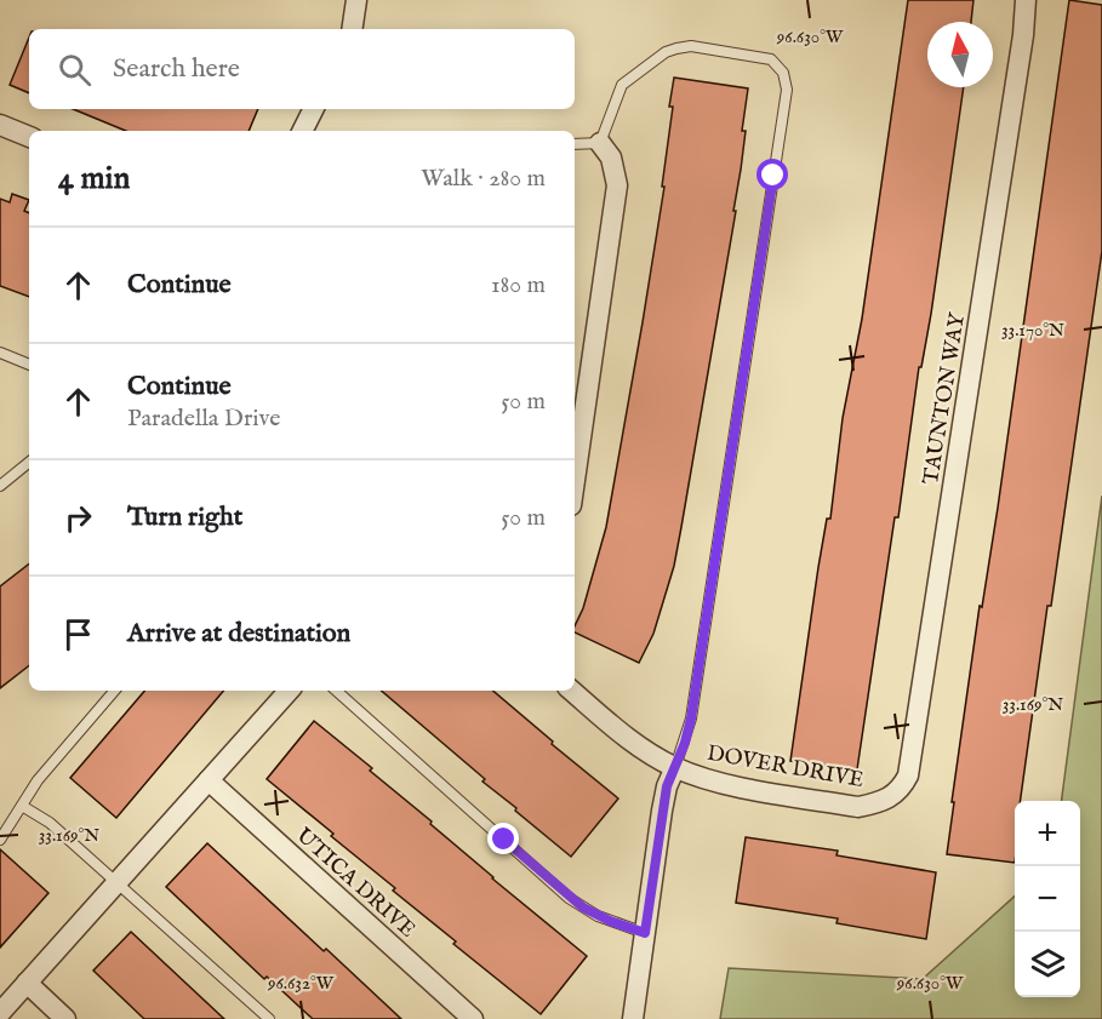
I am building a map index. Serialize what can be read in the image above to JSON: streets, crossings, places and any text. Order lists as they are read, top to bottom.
{
  "streets": {
    "street": ["TAUNTON WAY", "DOVER DRIVE", "UTICA DRIVE"]
  },
  "crossings": [
    ["TAUNTON WAY", "DOVER DRIVE"]
  ],
  "north": "top",
  "page": {
    "search": "Search here",
    "heading": ["4 min", "Walk · 280 m"],
    "list": [
      ["Continue", "180 m"],
      ["Continue", "Paradella Drive", "50 m"],
      ["Turn right", "50 m"],
      "Arrive at destination"
    ],
    "map_buttons": ["+", "−"]
  },
  "coordinates": [
    "96.630°W",
    "33.170°N",
    "33.169°N",
    "96.632°W"
  ]
}
